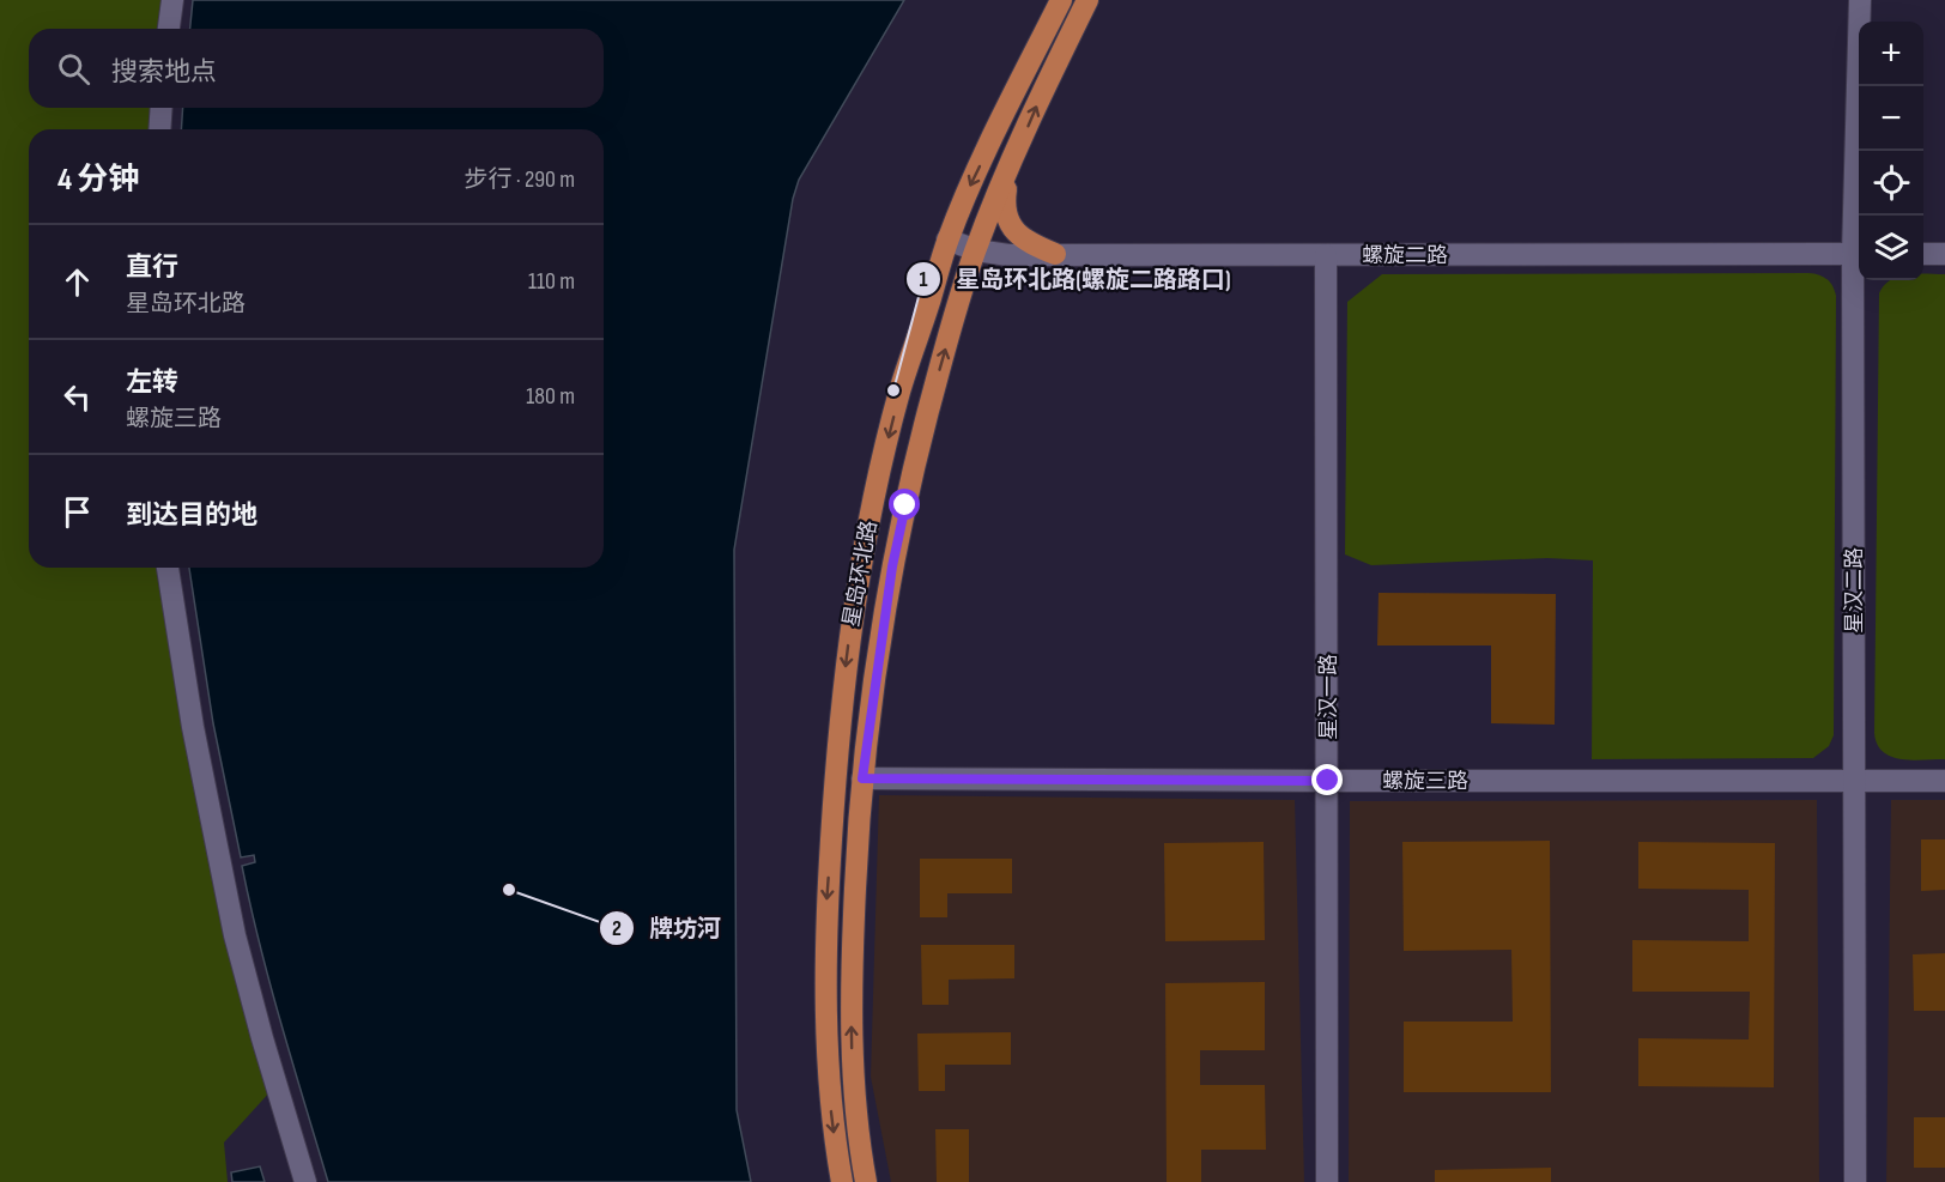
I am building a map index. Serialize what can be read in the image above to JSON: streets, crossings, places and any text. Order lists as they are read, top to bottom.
{
  "streets": {
    "main road": ["星岛环北路"],
    "street": [
      "螺旋二路",
      "星汉二路",
      "星汉一路",
      "螺旋三路"
    ]
  },
  "crossings": [
    ["螺旋二路", "星岛环北路"],
    ["螺旋二路", "星汉二路"],
    ["螺旋二路", "星汉一路"],
    ["星岛环北路", "螺旋三路"],
    ["星汉二路", "螺旋三路"],
    ["星汉一路", "螺旋三路"]
  ],
  "places": ["星岛环北路(螺旋二路路口)", "牌坊河"],
  "page": {
    "map_buttons": ["+", "−"],
    "search": "搜索地点",
    "heading": ["4 分钟", "步行 · 290 m"],
    "list": [
      ["直行", "星岛环北路", "110 m"],
      ["左转", "螺旋三路", "180 m"],
      "到达目的地"
    ]
  }
}
